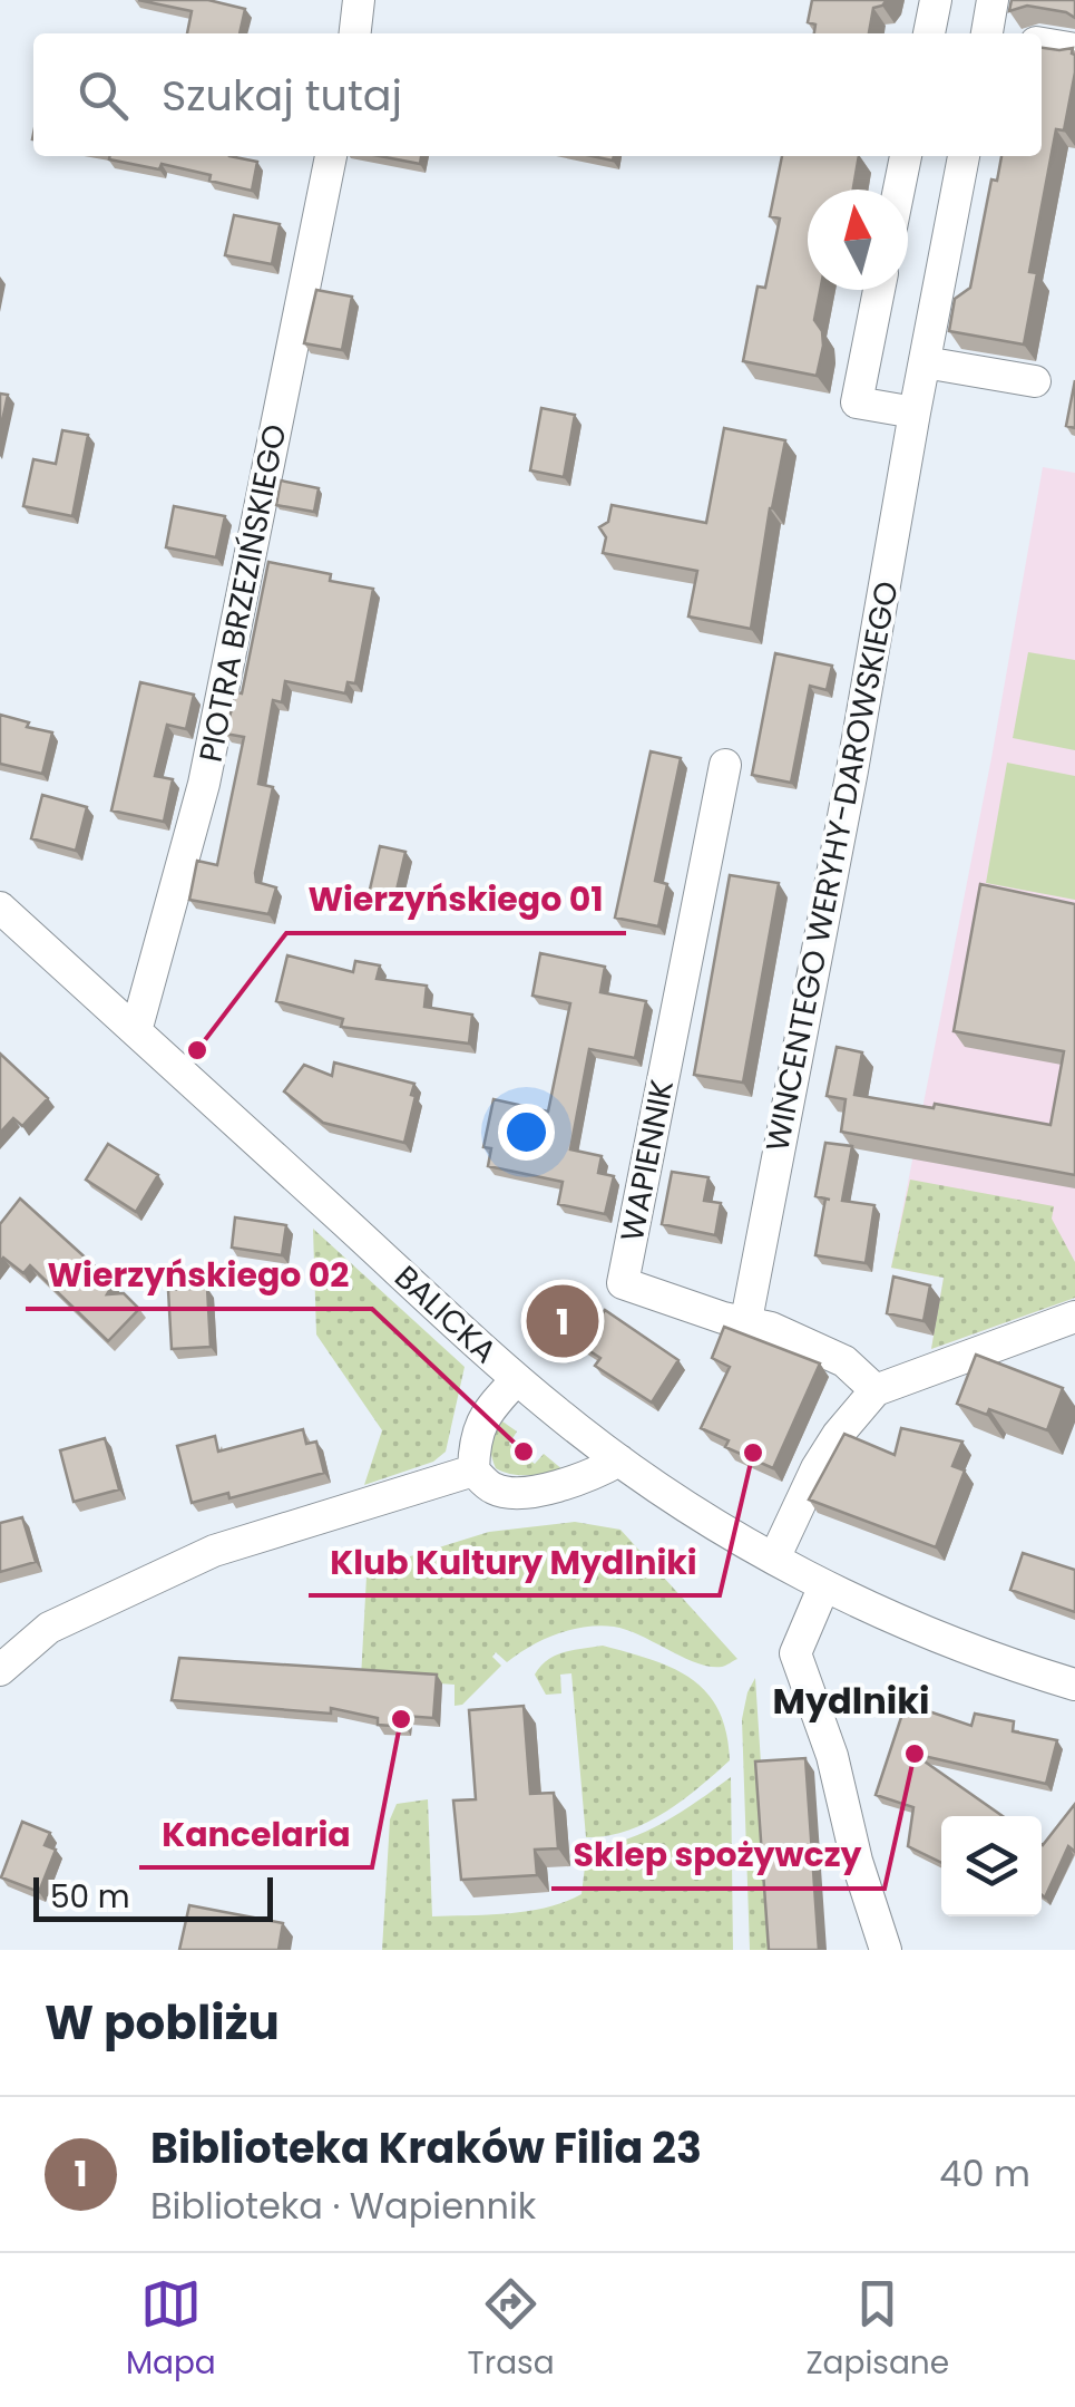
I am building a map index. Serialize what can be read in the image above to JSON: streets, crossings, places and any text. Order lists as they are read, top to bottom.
{
  "streets": {
    "street": [
      "PIOTRA BRZEZIŃSKIEGO",
      "WINCENTEGO WERYHY-DAROWSKIEGO",
      "WAPIENNIK",
      "BALICKA"
    ]
  },
  "crossings": [
    ["PIOTRA BRZEZIŃSKIEGO", "BALICKA"],
    ["WINCENTEGO WERYHY-DAROWSKIEGO", "WAPIENNIK"]
  ],
  "districts": ["Mydlniki"],
  "places": [
    "Wierzyńskiego 01",
    "Wierzyńskiego 02",
    "Klub Kultury Mydlniki",
    "Kancelaria",
    "Sklep spożywczy"
  ],
  "scale_bar": "50 m",
  "north": "top",
  "page": {
    "search": "Szukaj tutaj",
    "pins": "1",
    "scale": "50 m",
    "heading": "W pobliżu",
    "list": [
      {
        "mark": "1",
        "name": "Biblioteka Kraków Filia 23",
        "note": "Biblioteka · Wapiennik",
        "value": "40 m"
      }
    ],
    "nav": ["Mapa", "Trasa", "Zapisane"]
  }
}
